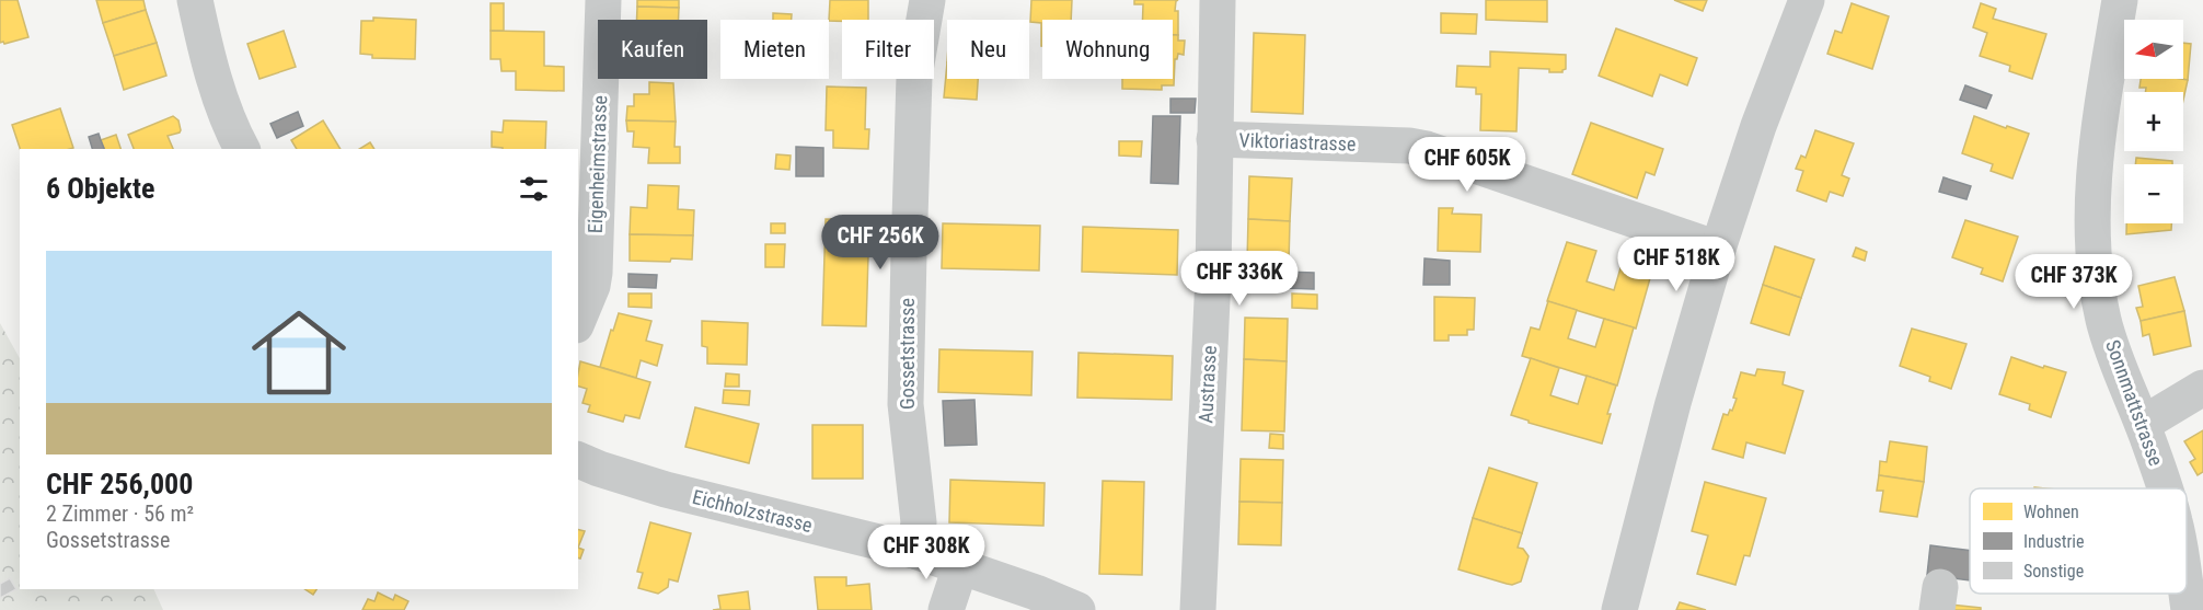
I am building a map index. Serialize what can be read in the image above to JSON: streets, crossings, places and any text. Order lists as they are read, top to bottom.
{
  "streets": {
    "street": [
      "Viktoriastrasse",
      "Eigenheimstrasse",
      "Gossetstrasse",
      "Austrasse",
      "Sonnmattstrasse",
      "Eichholzstrasse"
    ]
  },
  "crossings": [
    ["Viktoriastrasse", "Austrasse"],
    ["Gossetstrasse", "Eichholzstrasse"]
  ],
  "legend": ["Wohnen", "Industrie", "Sonstige"],
  "north": "left",
  "page": {
    "map_buttons": ["+", "−"],
    "chip": [
      "Kaufen",
      "Mieten",
      "Filter",
      "Neu",
      "Wohnung"
    ],
    "price": [
      "CHF 605K",
      "CHF 256K",
      "CHF 518K",
      "CHF 336K",
      "CHF 373K",
      "CHF 308K"
    ],
    "heading": "6 Objekte",
    "list": [
      {
        "name": "CHF 256,000",
        "note": "2 Zimmer · 56 m² · Gossetstrasse"
      }
    ]
  }
}
